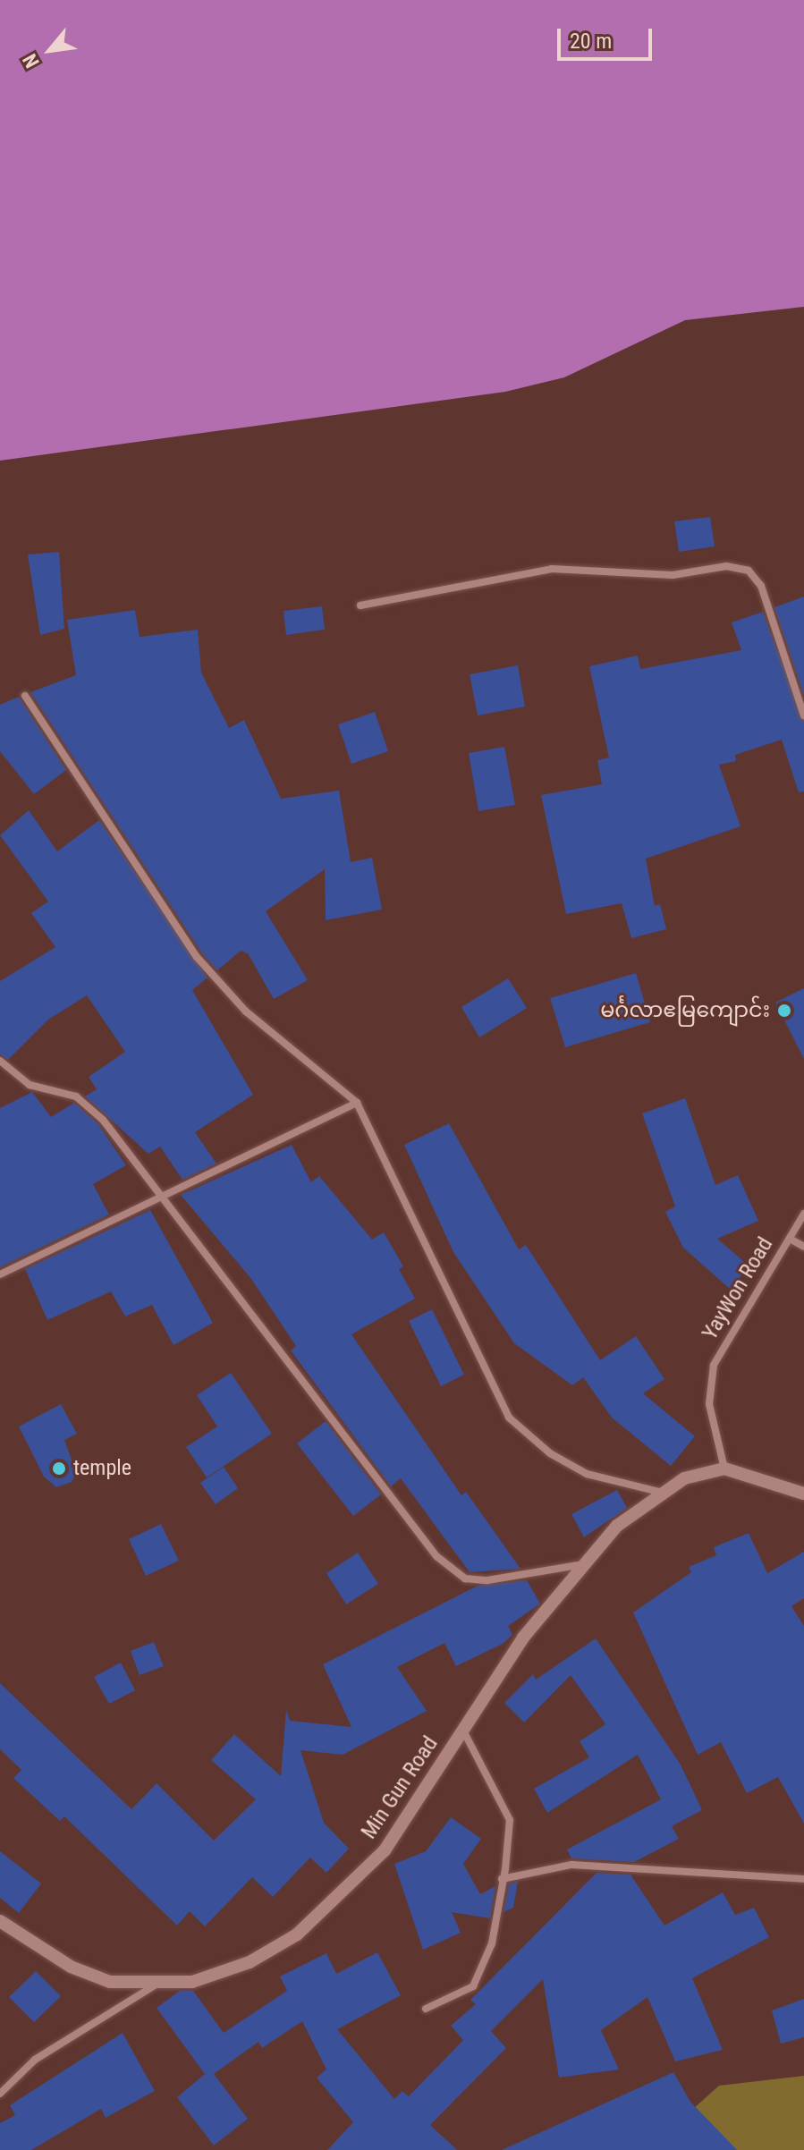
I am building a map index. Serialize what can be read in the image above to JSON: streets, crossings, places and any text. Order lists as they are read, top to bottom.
{
  "streets": {
    "street": ["YayWon Road", "Min Gun Road"]
  },
  "crossings": [
    ["YayWon Road", "Min Gun Road"]
  ],
  "places": ["မင်္ဂလာဧမြကျောင်း", "temple"],
  "scale_bar": "20 m",
  "north": "bottom left"
}
